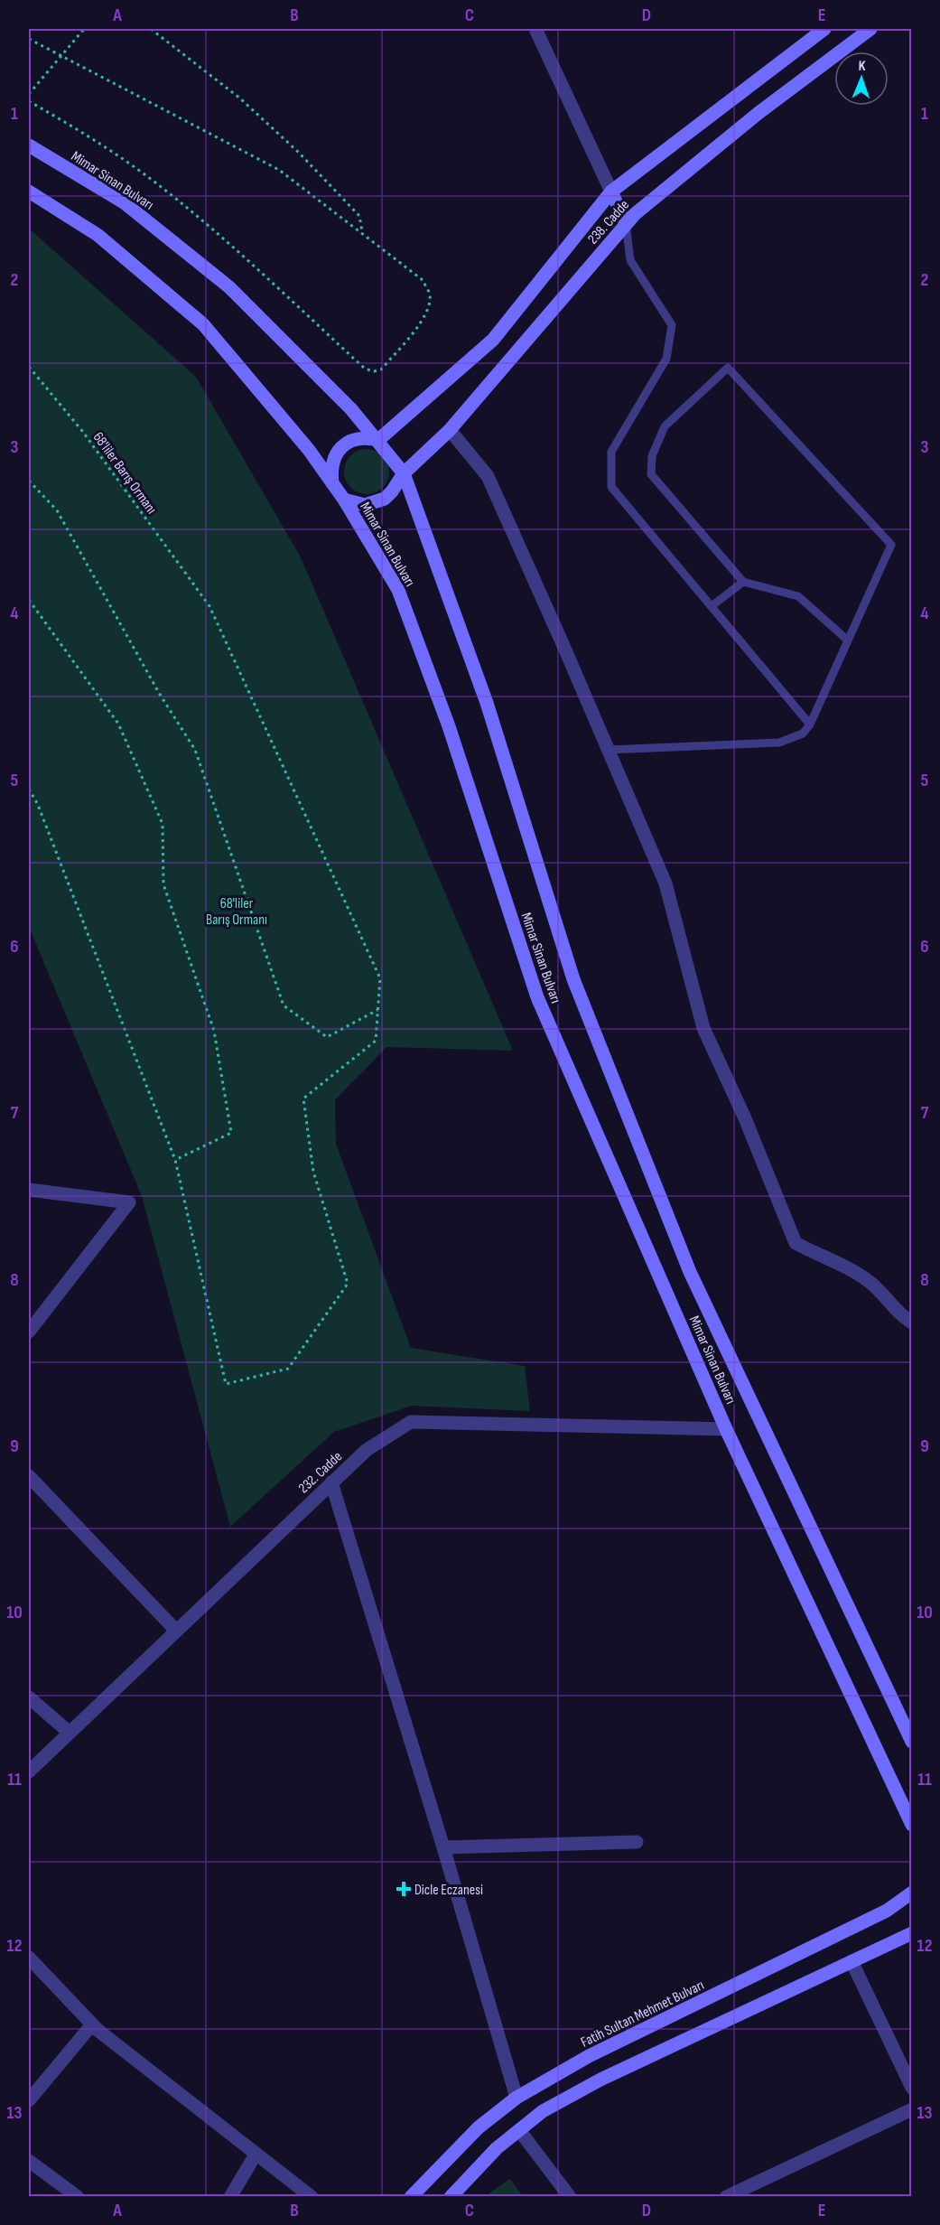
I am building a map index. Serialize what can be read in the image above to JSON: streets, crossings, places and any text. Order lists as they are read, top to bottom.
{
  "streets": {
    "main road": ["Mimar Sinan Bulvarı", "238. Cadde", "Fatih Sultan Mehmet Bulvarı"],
    "street": ["232. Cadde"],
    "path": ["68'liler Barış Ormanı"]
  },
  "crossings": [
    ["Mimar Sinan Bulvarı", "238. Cadde"],
    ["Mimar Sinan Bulvarı", "232. Cadde"]
  ],
  "parks": ["68'liler Barış Ormanı"],
  "places": {
    "health": ["Dicle Eczanesi"]
  },
  "north": "top",
  "grid": {
    "columns": [
      "A",
      "B",
      "C",
      "D",
      "E"
    ],
    "rows": [
      "1",
      "2",
      "3",
      "4",
      "5",
      "6",
      "7",
      "8",
      "9",
      "10",
      "11",
      "12",
      "13"
    ]
  }
}
